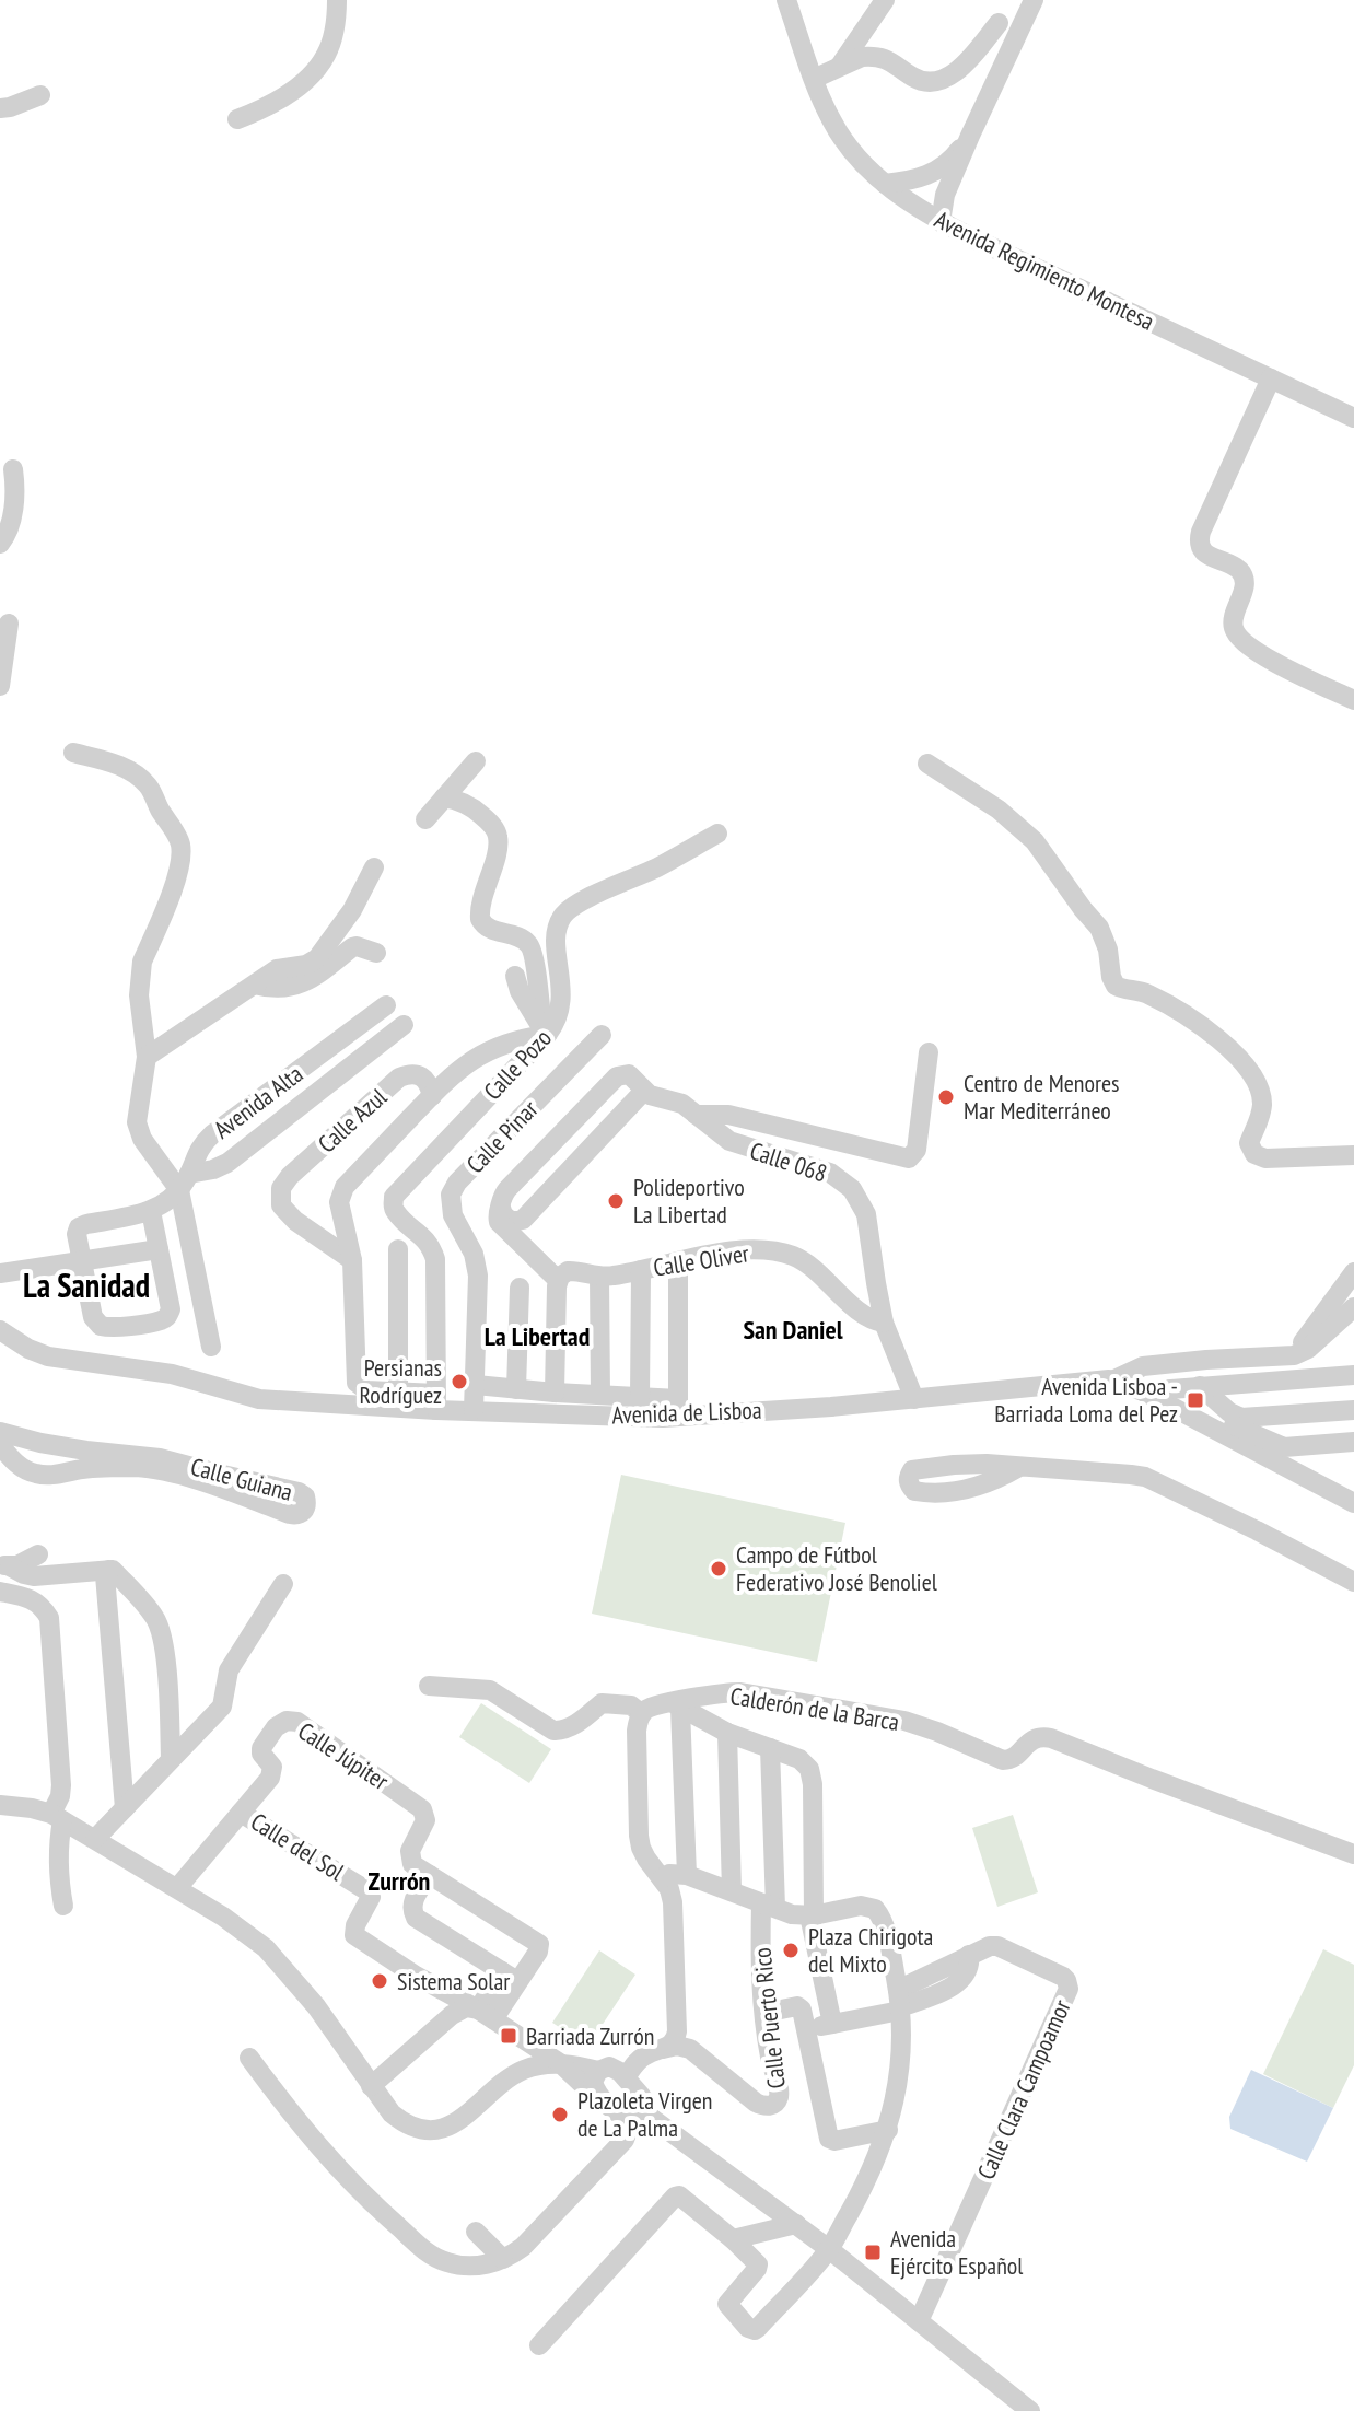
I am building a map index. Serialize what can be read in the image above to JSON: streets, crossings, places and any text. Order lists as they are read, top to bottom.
{
  "streets": {
    "street": [
      "Avenida Regimiento Montesa",
      "Calle Pozo",
      "Avenida Alta",
      "Calle Azul",
      "Calle Pinar",
      "Calle 068",
      "Calle Oliver",
      "Avenida de Lisboa",
      "Calle Guiana",
      "Calderón de la Barca",
      "Calle Júpiter",
      "Calle del Sol",
      "Calle Puerto Rico",
      "Calle Clara Campoamor"
    ]
  },
  "crossings": [
    ["Calle Pozo", "Avenida de Lisboa"],
    ["Calle 068", "Calle Oliver"],
    ["Calle 068", "Avenida de Lisboa"],
    ["Calle Júpiter", "Calle del Sol"]
  ],
  "districts": [
    "La Sanidad",
    "San Daniel",
    "La Libertad",
    "Zurrón"
  ],
  "places": {
    "other": [
      "Centro de Menores Mar Mediterráneo",
      "Polideportivo La Libertad",
      "Persianas Rodríguez",
      "Campo de Fútbol Federativo José Benoliel",
      "Plaza Chirigota del Mixto",
      "Sistema Solar",
      "Plazoleta Virgen de La Palma"
    ],
    "transit": ["Avenida Lisboa - Barriada Loma del Pez", "Barriada Zurrón", "Avenida Ejército Español"]
  }
}
